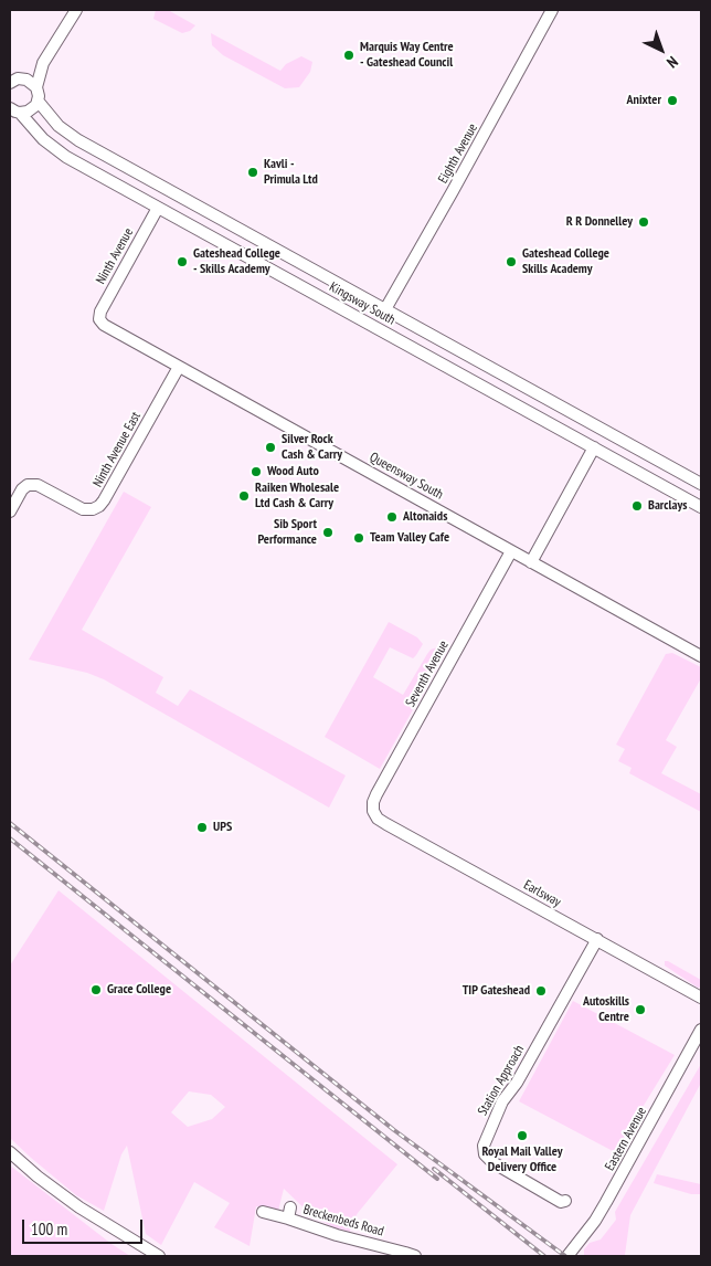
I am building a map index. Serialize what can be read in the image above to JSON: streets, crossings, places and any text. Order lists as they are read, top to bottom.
{
  "streets": {
    "street": [
      "Eighth Avenue",
      "Ninth Avenue",
      "Kingsway South",
      "Ninth Avenue East",
      "Queensway South",
      "Seventh Avenue",
      "Earlsway",
      "Station Approach",
      "Eastern Avenue",
      "Breckenbeds Road"
    ]
  },
  "crossings": [
    ["Eighth Avenue", "Kingsway South"],
    ["Ninth Avenue", "Kingsway South"],
    ["Ninth Avenue", "Queensway South"],
    ["Ninth Avenue East", "Queensway South"],
    ["Queensway South", "Seventh Avenue"],
    ["Seventh Avenue", "Earlsway"],
    ["Earlsway", "Station Approach"]
  ],
  "places": [
    "Marquis Way Centre - Gateshead Council",
    "Anixter",
    "Kavli - Primula Ltd",
    "R R Donnelley",
    "Gateshead College - Skills Academy",
    "Gateshead College Skills Academy",
    "Silver Rock Cash & Carry",
    "Wood Auto",
    "Raiken Wholesale Ltd Cash & Carry",
    "Barclays",
    "Altonaids",
    "Sib Sport Performance",
    "Team Valley Cafe",
    "UPS",
    "Grace College",
    "TIP Gateshead",
    "Autoskills Centre",
    "Royal Mail Valley Delivery Office"
  ],
  "scale_bar": "100 m",
  "north": "bottom right"
}
